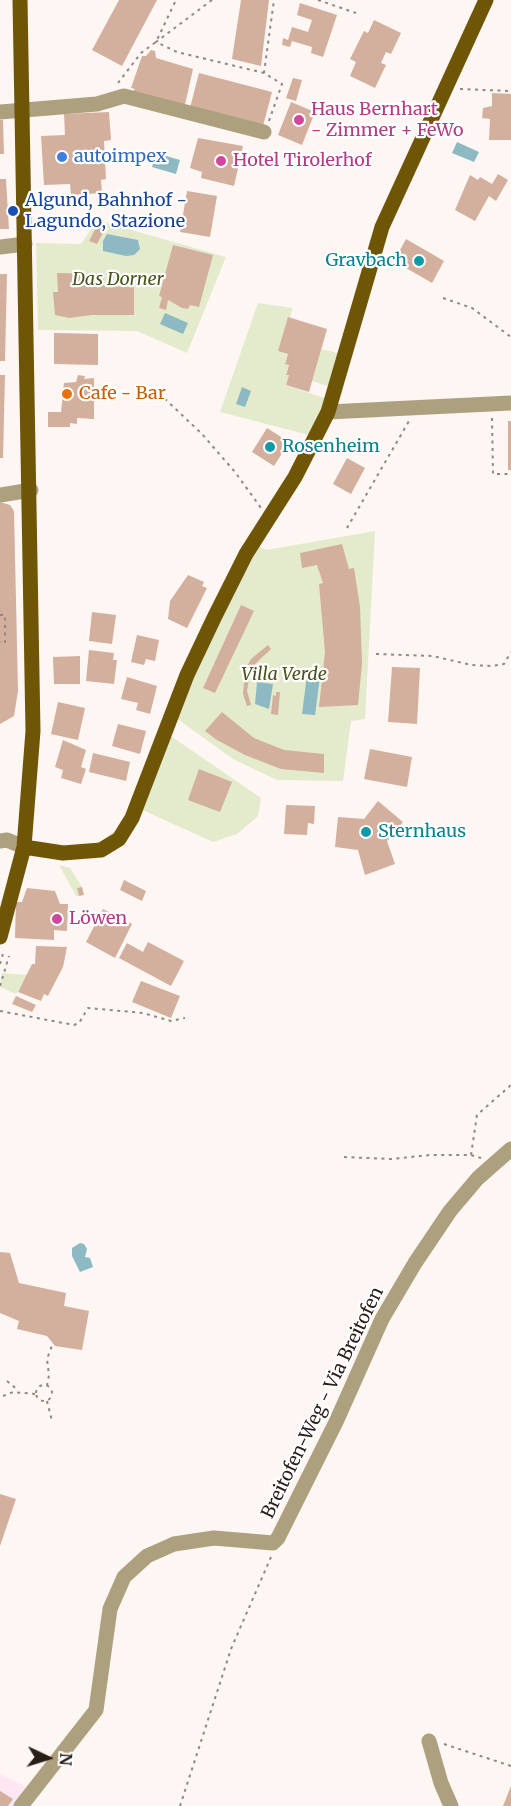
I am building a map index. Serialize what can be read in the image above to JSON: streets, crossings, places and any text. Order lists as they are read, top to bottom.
{
  "streets": {
    "street": ["Breitofen-Weg - Via Breitofen"]
  },
  "parks": ["Das Dorner", "Villa Verde"],
  "places": [
    "Haus Bernhart - Zimmer + FeWo",
    "autoimpex",
    "Hotel Tirolerhof",
    "Algund, Bahnhof - Lagundo, Stazione",
    "Gravbach",
    "Cafe - Bar",
    "Rosenheim",
    "Sternhaus",
    "Löwen"
  ],
  "north": "right"
}
